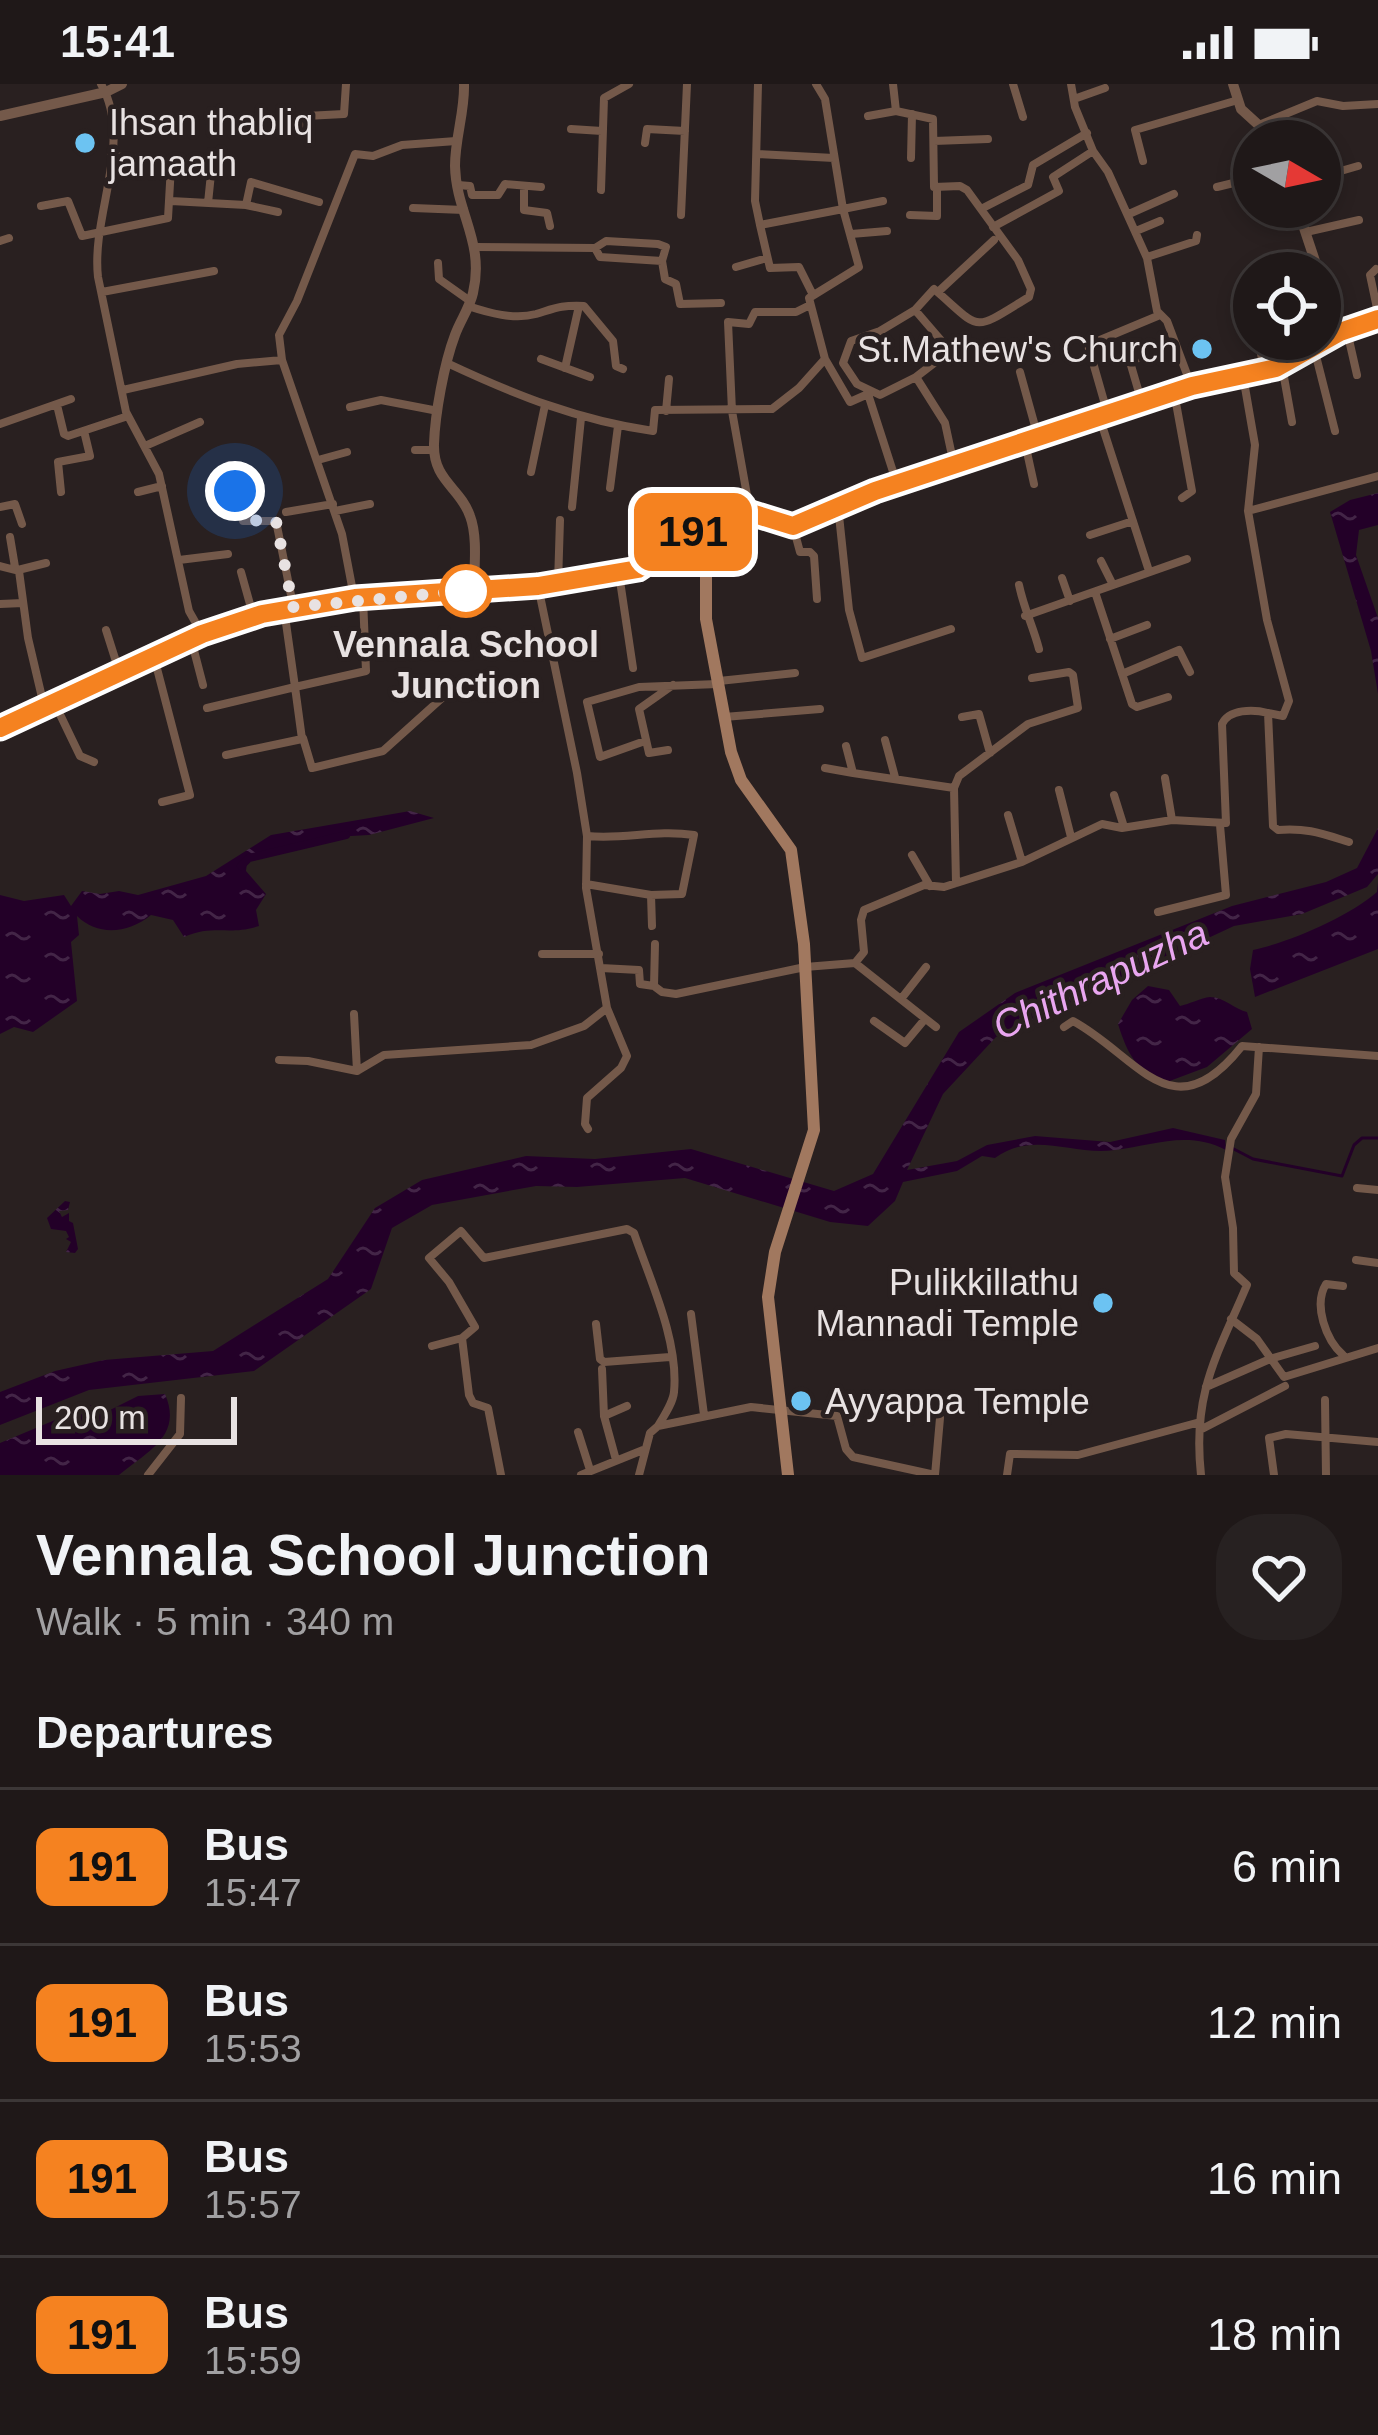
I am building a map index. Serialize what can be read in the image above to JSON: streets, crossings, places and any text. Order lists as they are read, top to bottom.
{
  "water": ["Chithrapuzha"],
  "places": [
    "Ihsan thabliq jamaath",
    "St.Mathew's Church",
    "Vennala School Junction",
    "Pulikkillathu Mannadi Temple",
    "Ayyappa Temple"
  ],
  "lines": ["bus line 191"],
  "scale_bar": "200 m",
  "north": "right",
  "page": {
    "status": "15:41",
    "on_map": "191",
    "scale": "200 m",
    "heading": [
      ["Vennala School Junction", "Walk · 5 min · 340 m"],
      "Departures"
    ],
    "list": [
      {
        "mark": "191",
        "name": "Bus",
        "note": "15:47",
        "value": "6 min"
      },
      {
        "mark": "191",
        "name": "Bus",
        "note": "15:53",
        "value": "12 min"
      },
      {
        "mark": "191",
        "name": "Bus",
        "note": "15:57",
        "value": "16 min"
      },
      {
        "mark": "191",
        "name": "Bus",
        "note": "15:59",
        "value": "18 min"
      }
    ]
  }
}
